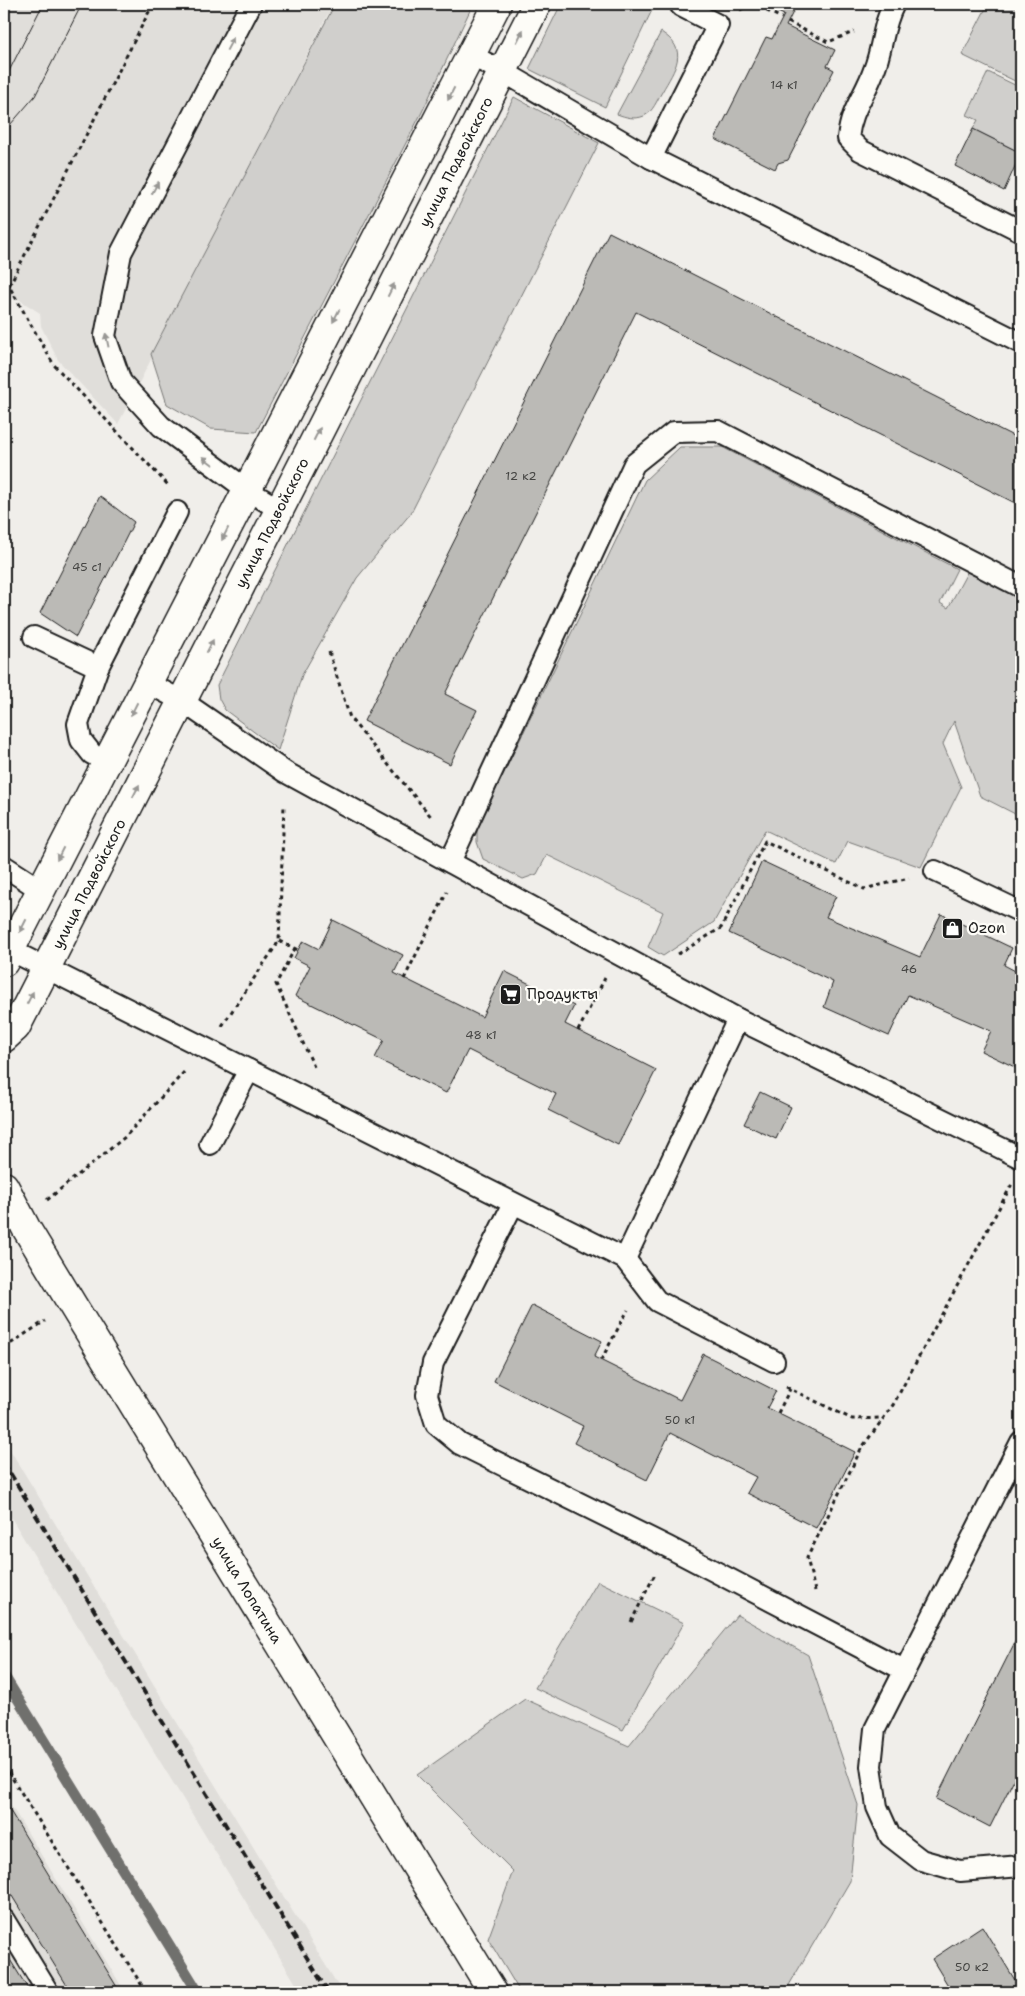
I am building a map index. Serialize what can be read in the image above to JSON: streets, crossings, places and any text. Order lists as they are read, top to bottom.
{
  "streets": {
    "street": ["улица Подвойского", "улица Лопатина"]
  },
  "places": {
    "shop": ["Ozon"],
    "supermarket": ["Продукты"]
  },
  "house_numbers": [
    "14 к1",
    "12 к2",
    "45 с1",
    "46",
    "48 к1",
    "50 к1",
    "50 к2"
  ]
}
